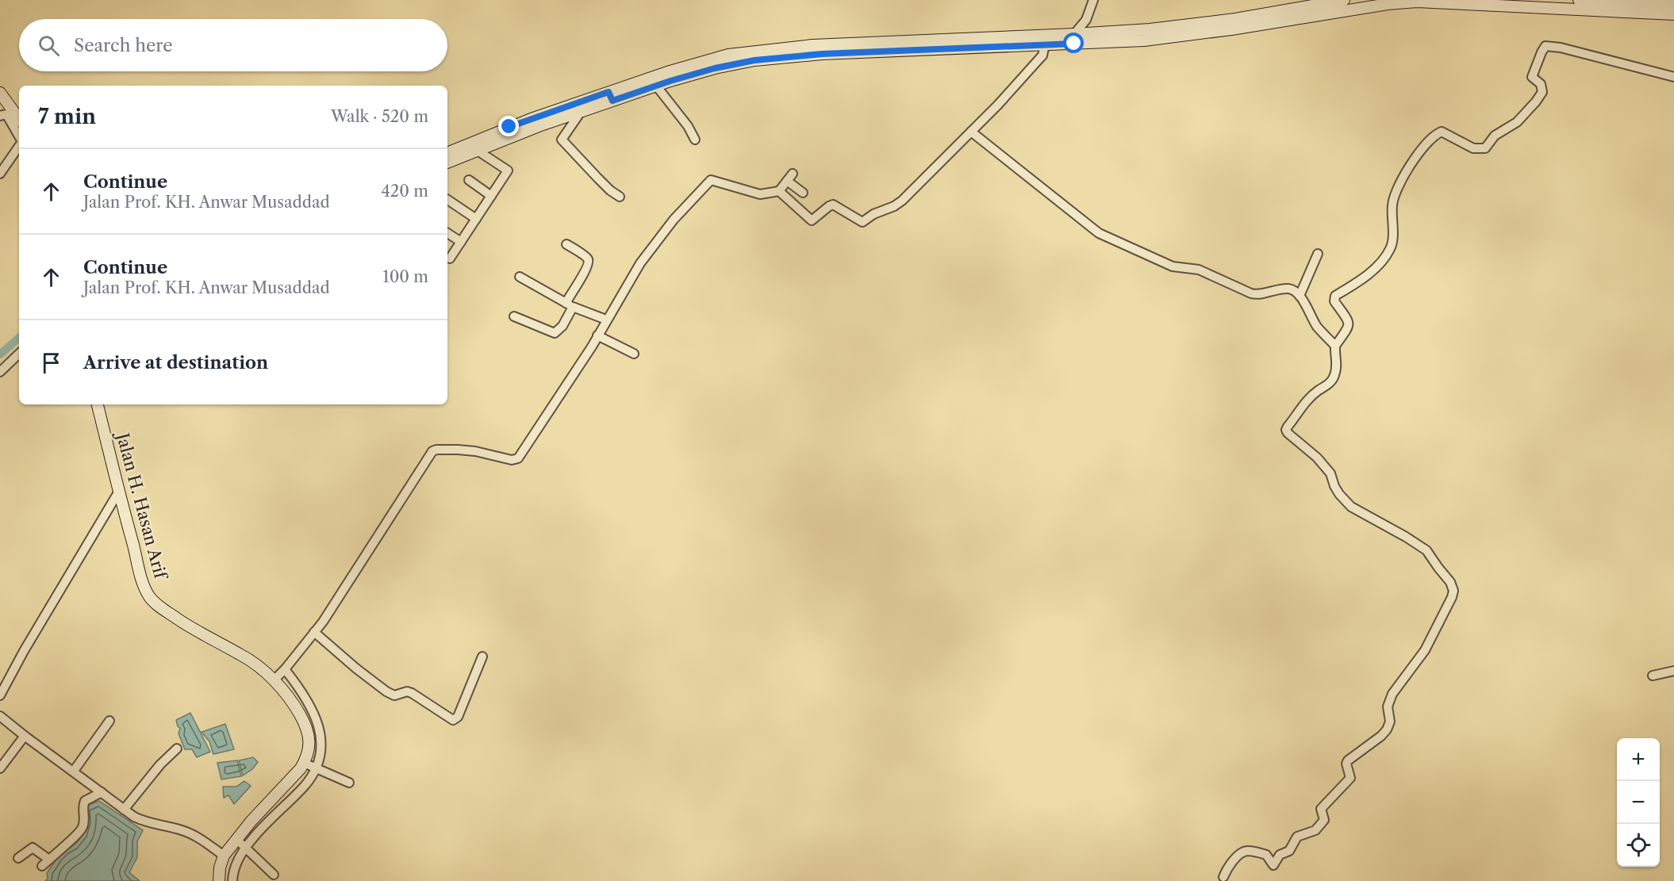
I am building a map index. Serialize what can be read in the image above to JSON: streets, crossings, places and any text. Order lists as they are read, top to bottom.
{
  "streets": {
    "street": ["Jalan H. Hasan Arif"]
  },
  "page": {
    "search": "Search here",
    "heading": ["7 min", "Walk · 520 m"],
    "list": [
      ["Continue", "Jalan Prof. KH. Anwar Musaddad", "420 m"],
      ["Continue", "Jalan Prof. KH. Anwar Musaddad", "100 m"],
      "Arrive at destination"
    ],
    "map_buttons": ["+", "−"]
  }
}
